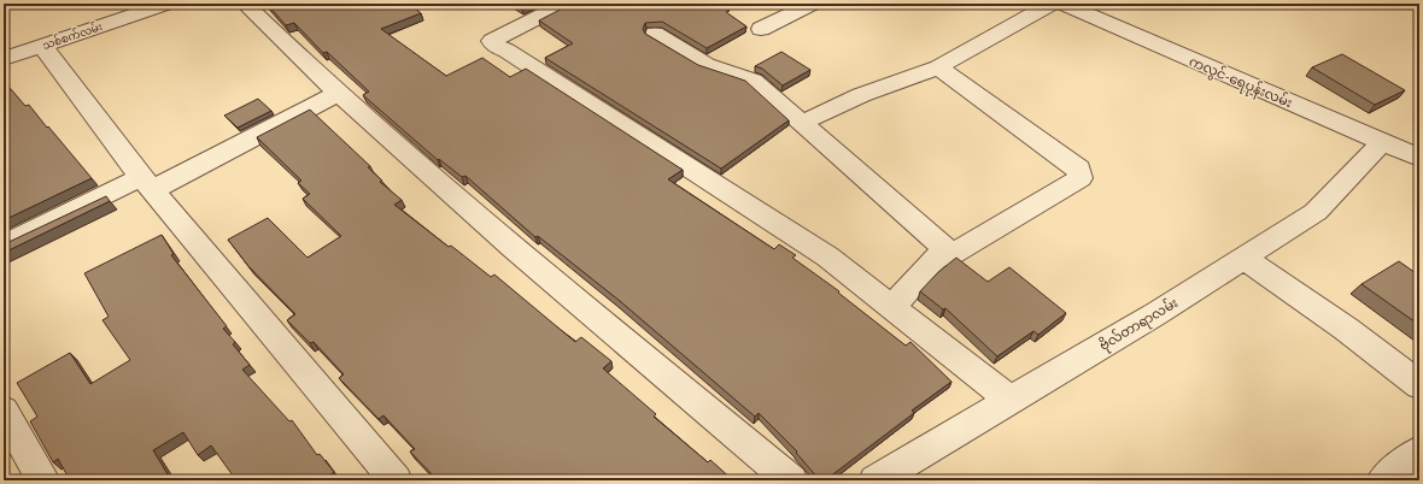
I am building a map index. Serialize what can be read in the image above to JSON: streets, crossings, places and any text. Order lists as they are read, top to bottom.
{
  "streets": {
    "street": ["သစ်စက်လမ်း", "ကလွင်-ရေပုန်းလမ်း", "ဗိုလ်တာရာလမ်း"]
  },
  "crossings": [
    ["ကလွင်-ရေပုန်းလမ်း", "ဗိုလ်တာရာလမ်း"]
  ]
}
